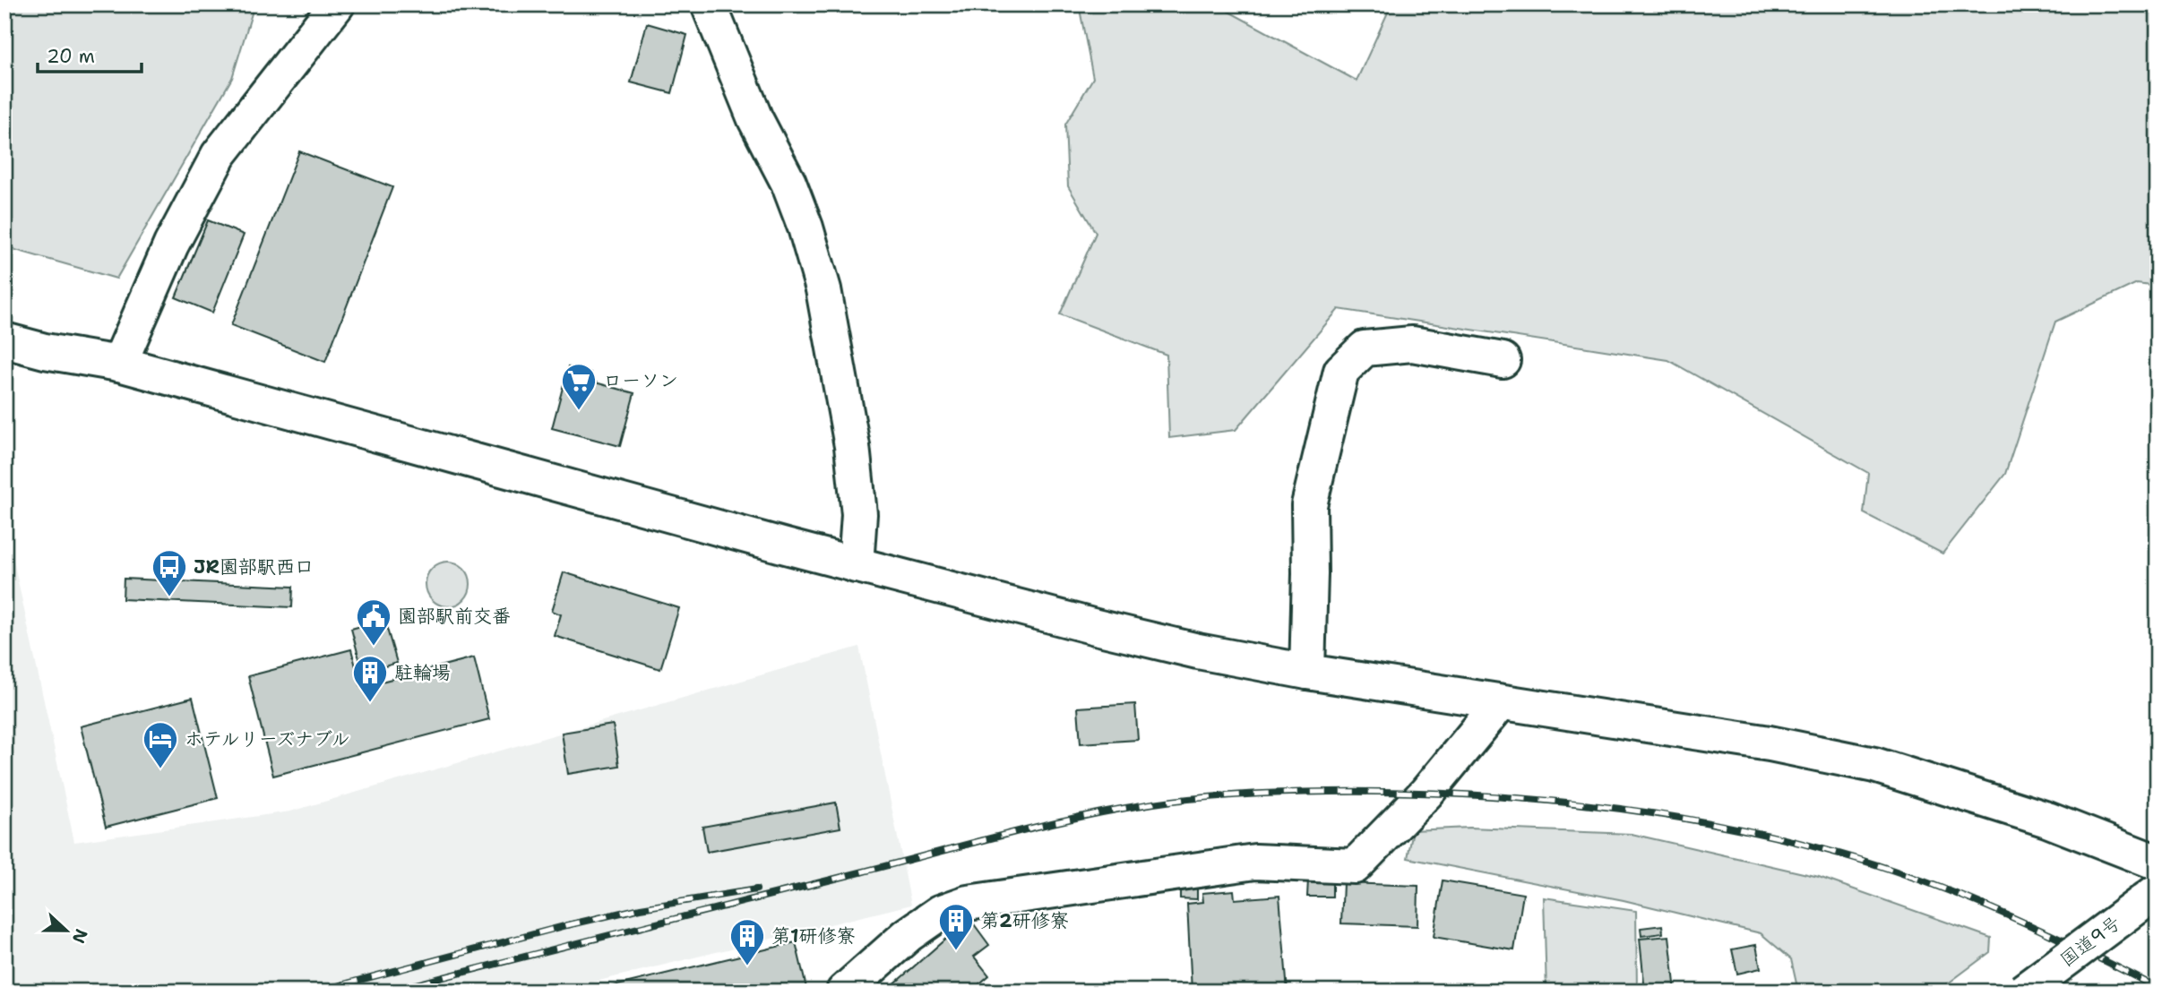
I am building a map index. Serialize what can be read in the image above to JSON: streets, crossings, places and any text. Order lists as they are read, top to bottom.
{
  "streets": {
    "main road": ["国道9号"]
  },
  "places": {
    "supermarket": ["ローソン"],
    "bus stop": ["JR園部駅西口"],
    "public building": ["園部駅前交番"],
    "building": ["駐輪場", "第2研修寮", "第1研修寮"],
    "hotel": ["ホテルリーズナブル"]
  },
  "scale_bar": "20 m",
  "north": "right"
}
